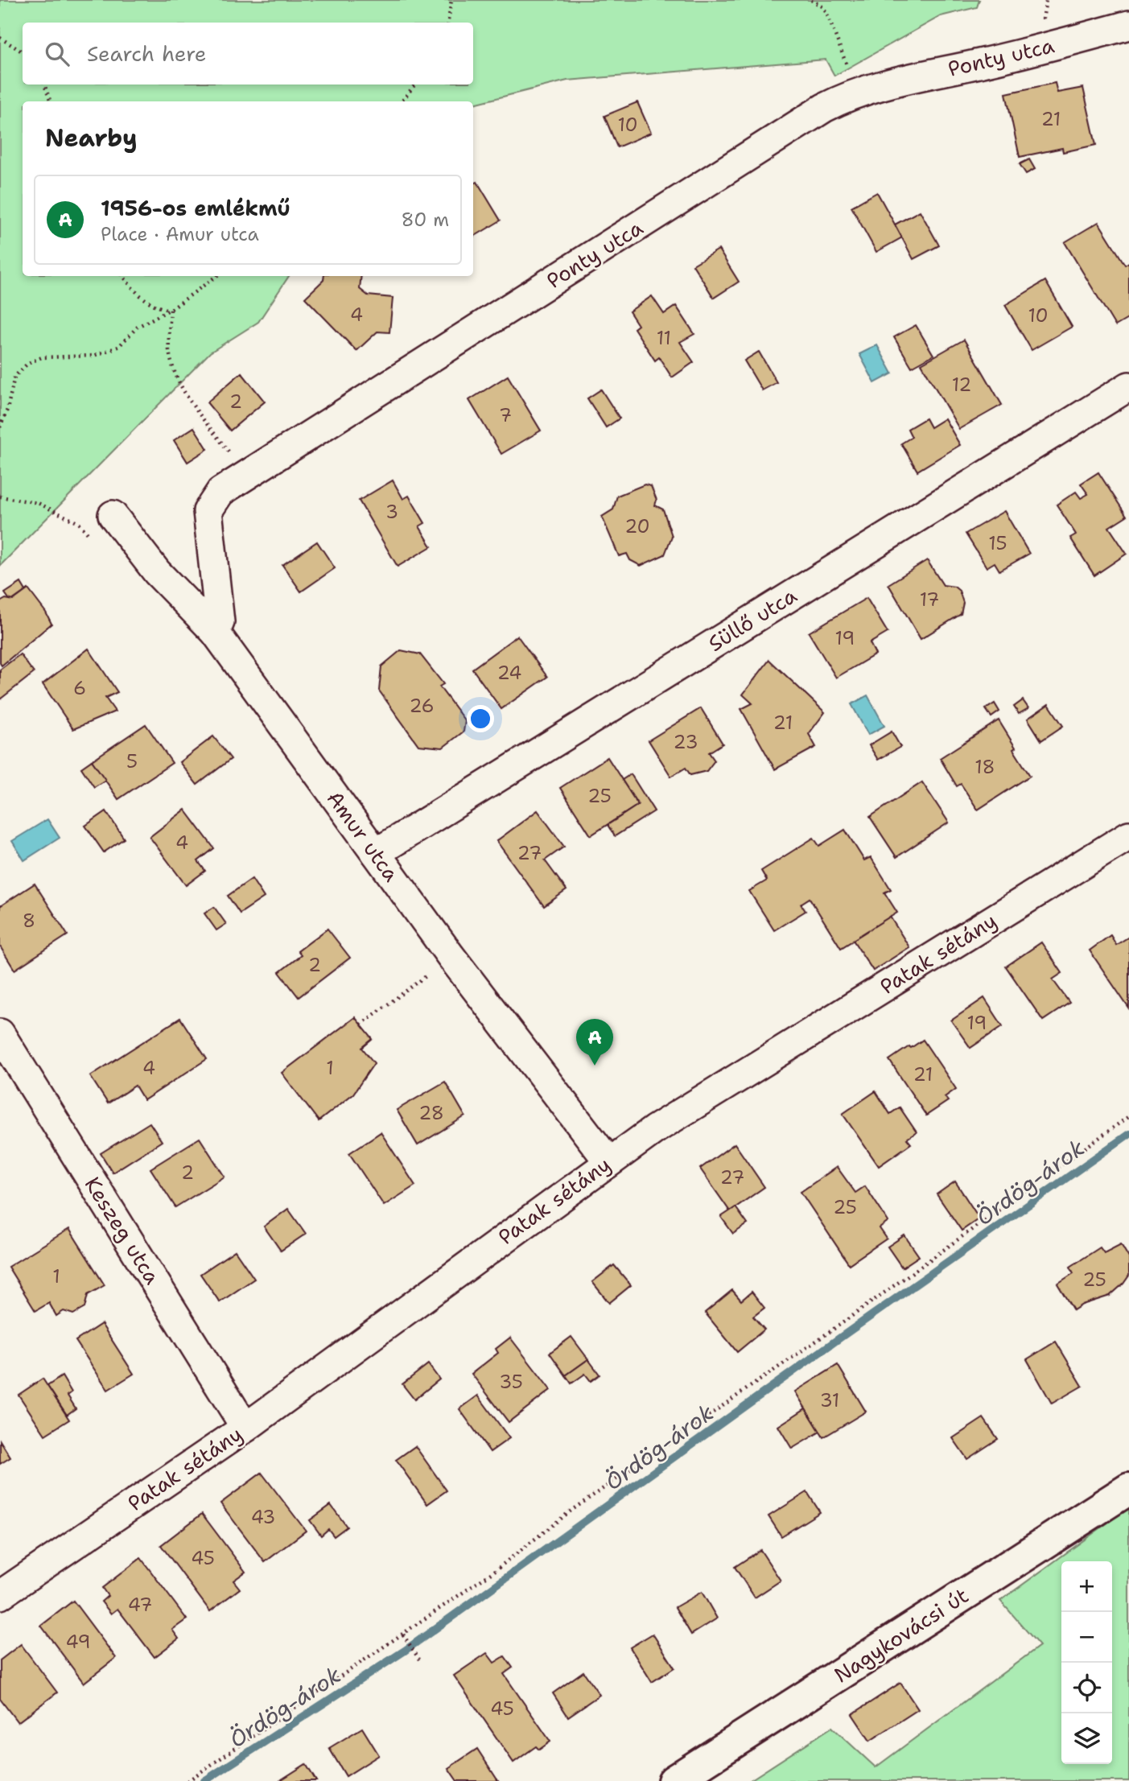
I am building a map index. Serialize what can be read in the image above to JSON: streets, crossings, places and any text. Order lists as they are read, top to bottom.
{
  "streets": {
    "street": [
      "Ponty utca",
      "Süllő utca",
      "Amur utca",
      "Patak sétány",
      "Keszeg utca",
      "Nagykovácsi út"
    ]
  },
  "crossings": [
    ["Ponty utca", "Amur utca"],
    ["Süllő utca", "Amur utca"],
    ["Amur utca", "Patak sétány"],
    ["Patak sétány", "Keszeg utca"]
  ],
  "water": ["Ördög-árok"],
  "house_numbers": [
    "21",
    "10",
    "4",
    "10",
    "11",
    "12",
    "2",
    "7",
    "3",
    "20",
    "15",
    "17",
    "19",
    "24",
    "6",
    "26",
    "21",
    "23",
    "5",
    "18",
    "25",
    "4",
    "27",
    "8",
    "2",
    "19",
    "4",
    "1",
    "21",
    "28",
    "2",
    "27",
    "25",
    "1",
    "25",
    "35",
    "31",
    "43",
    "45",
    "47",
    "49",
    "45"
  ],
  "page": {
    "search": "Search here",
    "heading": "Nearby",
    "list": [
      {
        "mark": "A",
        "name": "1956-os emlékmű",
        "note": "Place · Amur utca",
        "value": "80 m"
      }
    ],
    "pins": "A",
    "map_buttons": ["+", "−"]
  }
}
